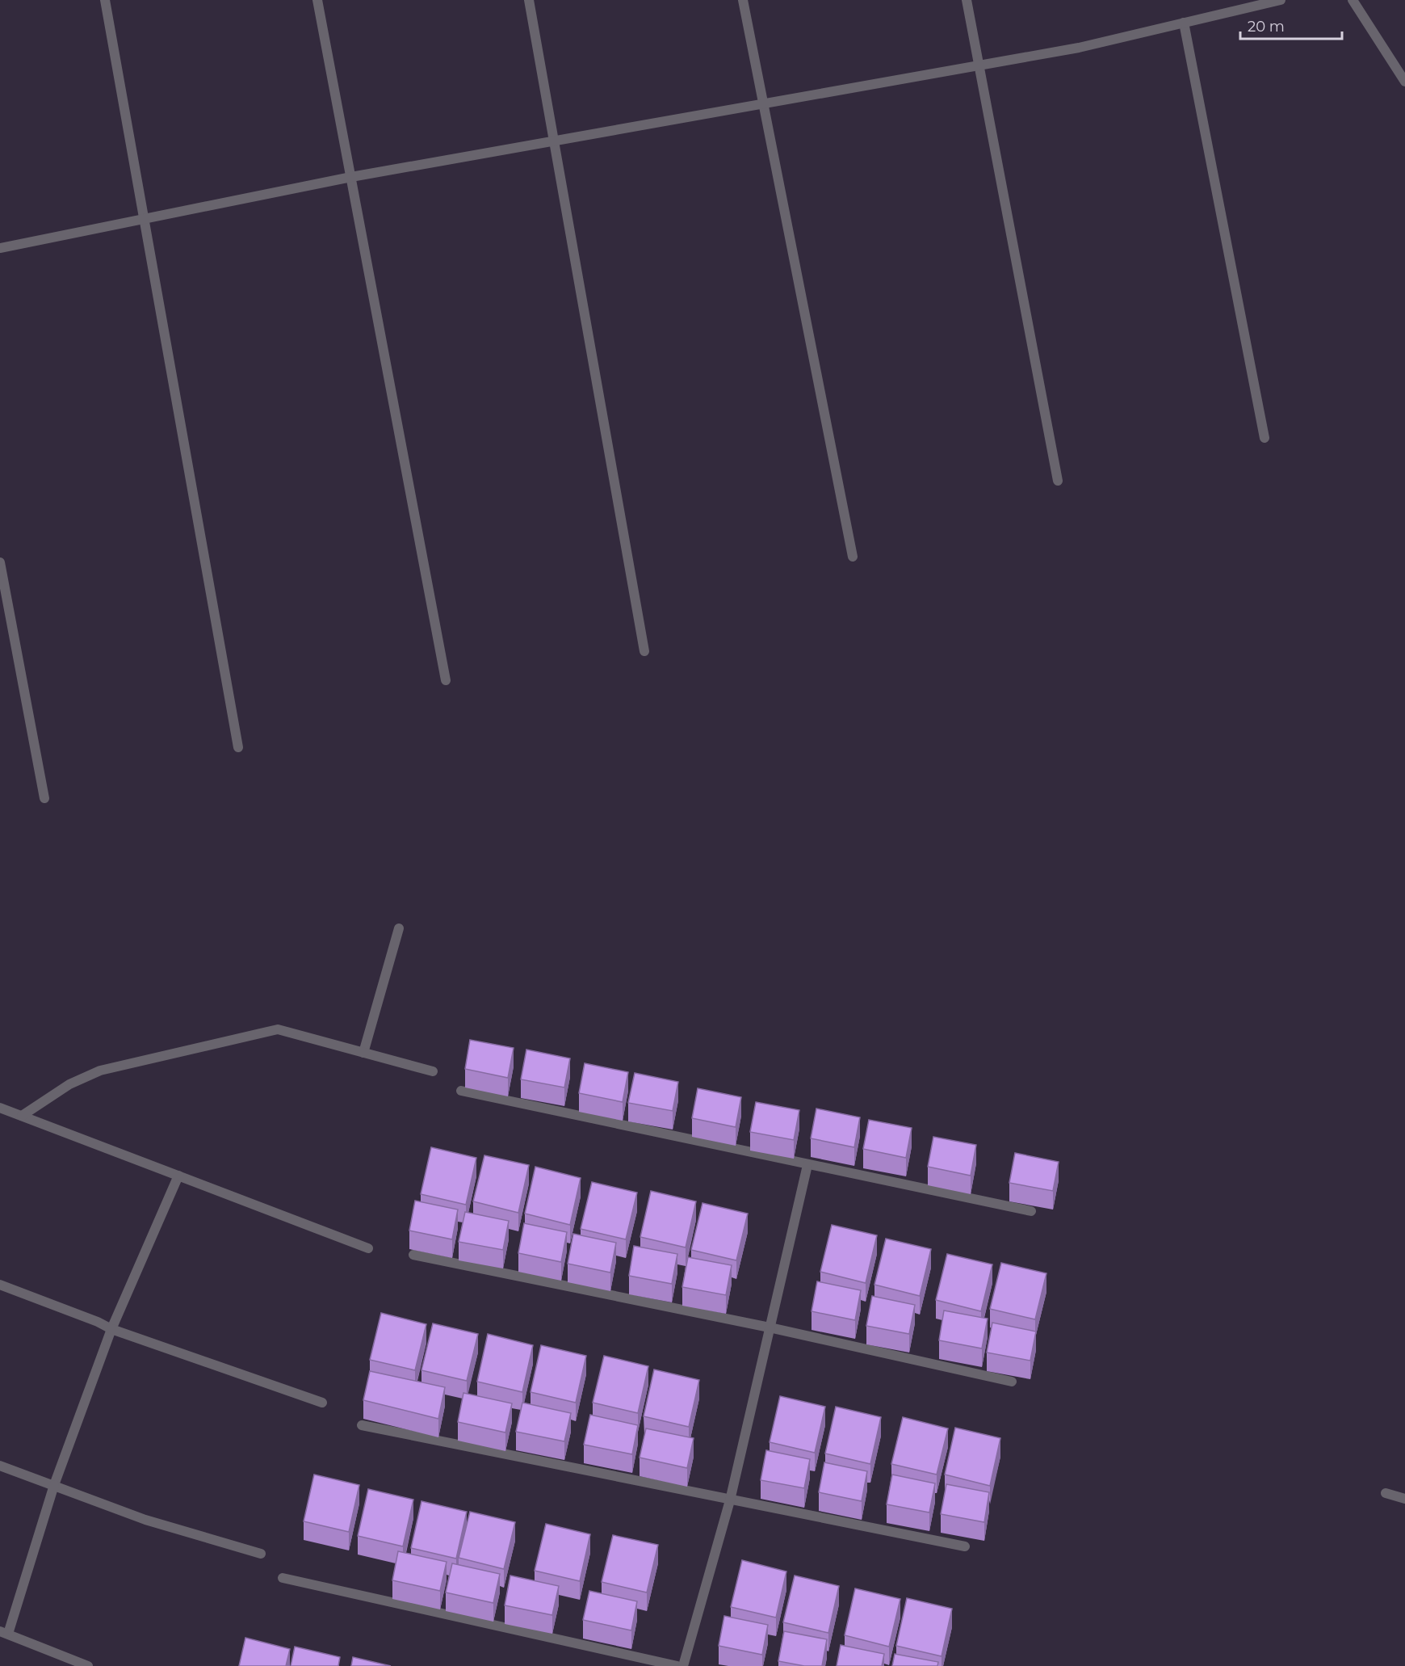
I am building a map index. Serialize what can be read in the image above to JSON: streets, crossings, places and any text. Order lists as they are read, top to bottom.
{
  "scale_bar": "20 m"
}
